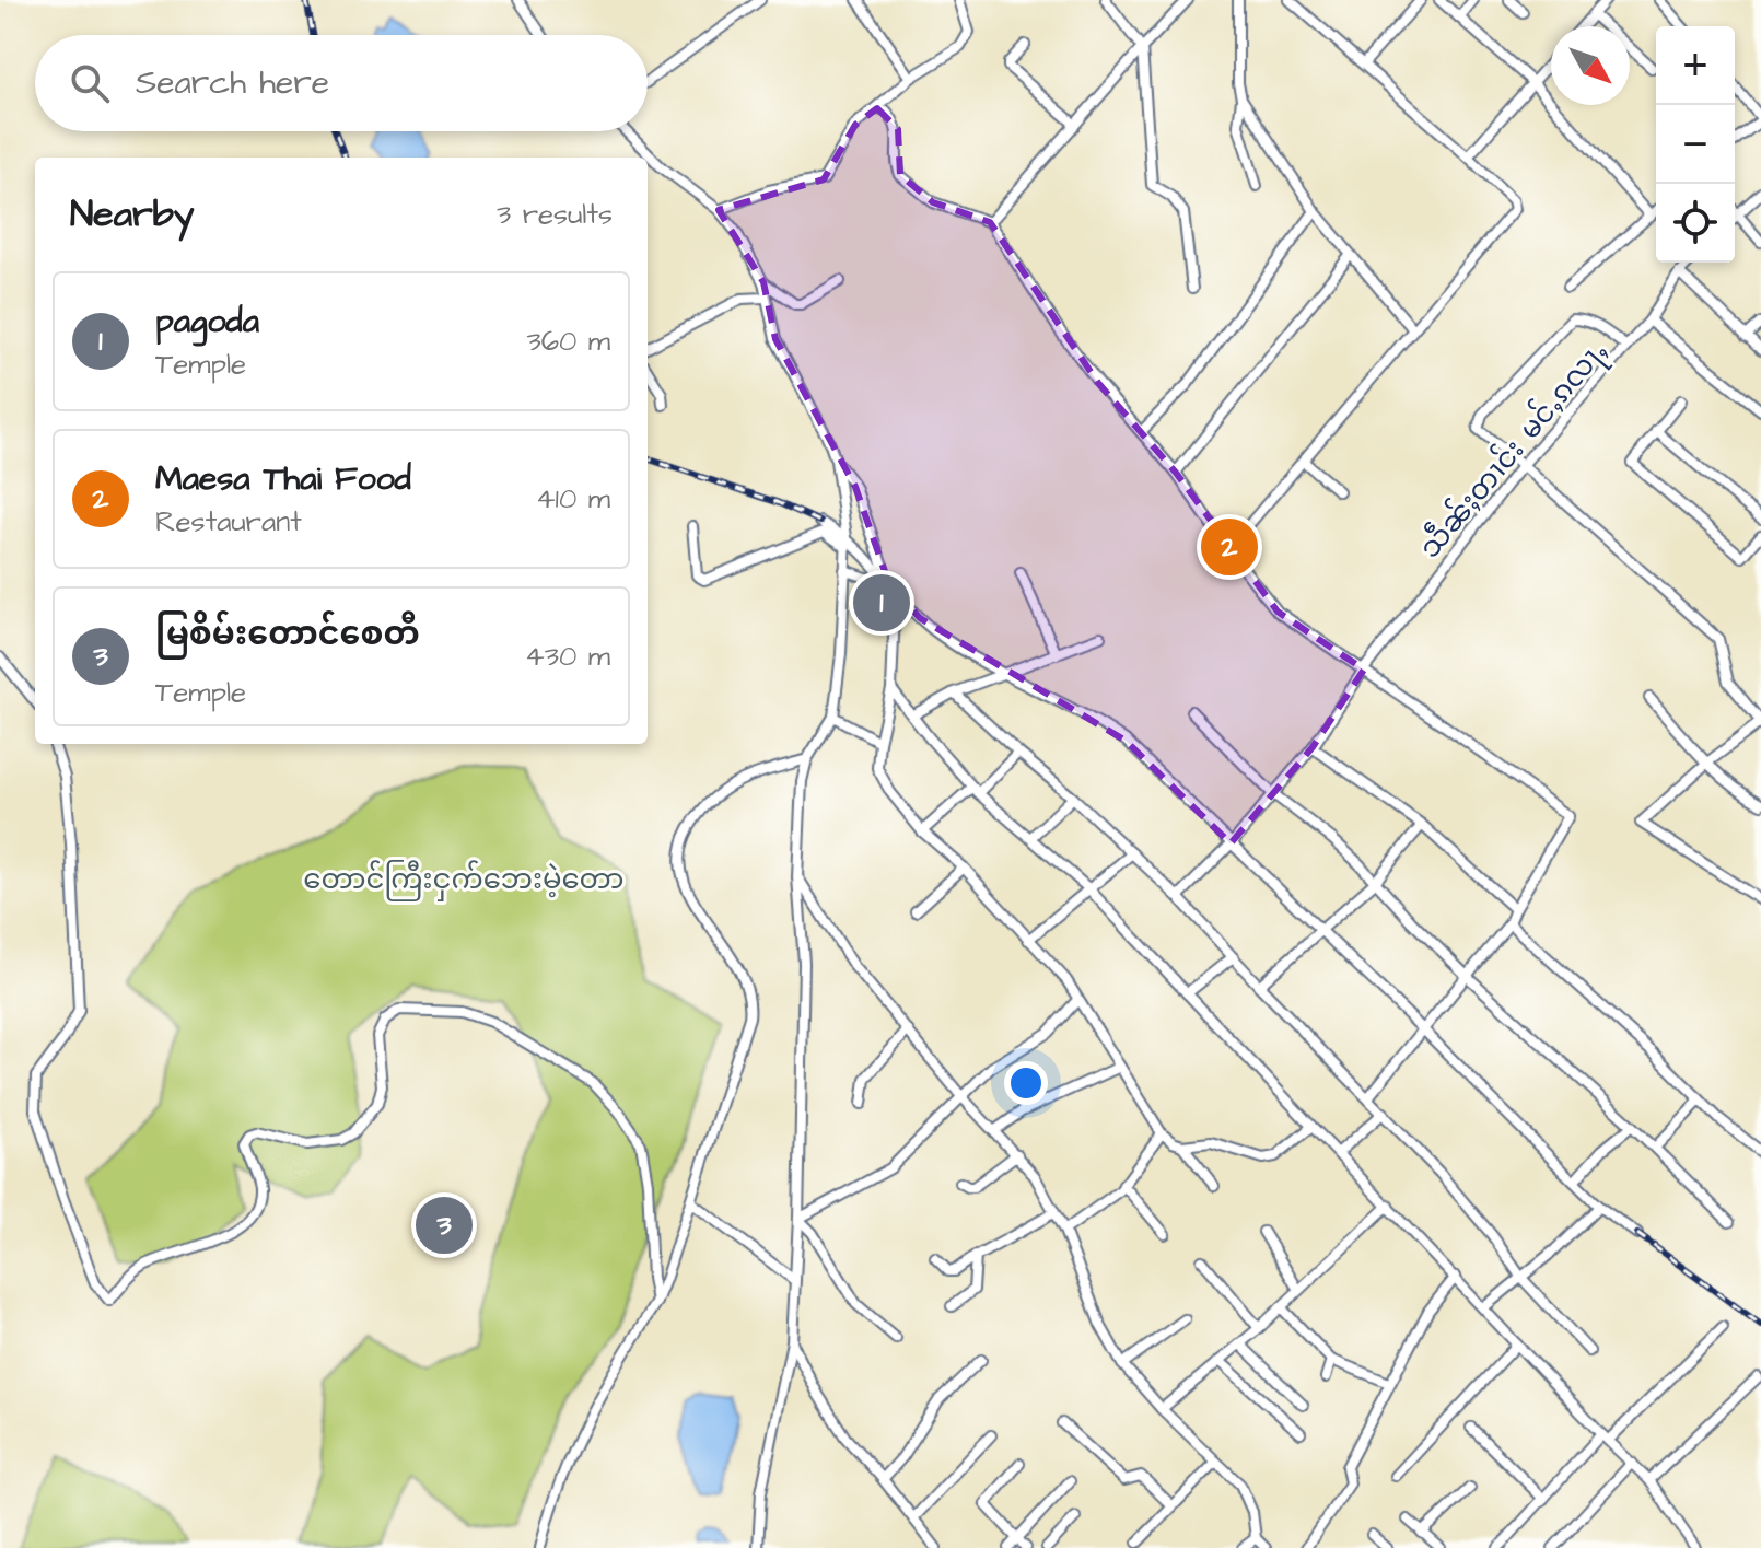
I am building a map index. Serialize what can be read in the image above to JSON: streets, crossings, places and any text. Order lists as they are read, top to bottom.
{
  "streets": {
    "street": ["သဵၼ်ႈတၢင်း မင်ႇၵလႃႇ"]
  },
  "parks": ["တောင်ကြီးငှက်ဘေးမဲ့တော"],
  "north": "bottom right",
  "page": {
    "map_buttons": ["+", "−"],
    "search": "Search here",
    "heading": ["Nearby", "3 results"],
    "list": [
      {
        "mark": "1",
        "name": "pagoda",
        "note": "Temple",
        "value": "360 m"
      },
      {
        "mark": "2",
        "name": "Maesa Thai Food",
        "note": "Restaurant",
        "value": "410 m"
      },
      {
        "mark": "3",
        "name": "မြစိမ်းတောင်စေတီ",
        "note": "Temple",
        "value": "430 m"
      }
    ],
    "pins": ["2", "1", "3"]
  }
}
